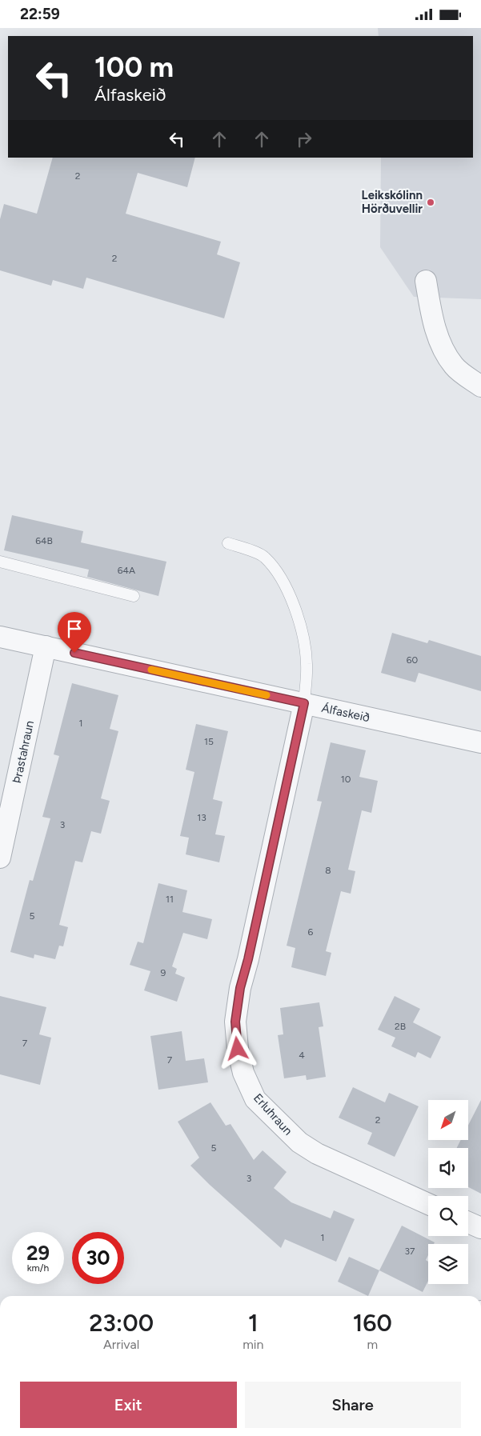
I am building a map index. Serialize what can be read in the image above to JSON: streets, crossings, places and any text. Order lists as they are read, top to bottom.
{
  "streets": {
    "street": ["Álfaskeið", "Þrastahraun", "Erluhraun"]
  },
  "crossings": [
    ["Álfaskeið", "Þrastahraun"],
    ["Álfaskeið", "Erluhraun"]
  ],
  "places": ["Leikskólinn Hörðuvellir"],
  "house_numbers": [
    "2",
    "2",
    "64B",
    "64A",
    "60",
    "1",
    "15",
    "10",
    "13",
    "3",
    "8",
    "11",
    "5",
    "6",
    "9",
    "2B",
    "7",
    "4",
    "7",
    "2",
    "5",
    "3",
    "1",
    "37"
  ],
  "north": "bottom left",
  "page": {
    "status": "22:59",
    "turn": ["100 m", "Álfaskeið"],
    "speed": "29 km/h",
    "limit": "30",
    "eta": [
      "23:00",
      "Arrival",
      "1",
      "min",
      "160",
      "m"
    ],
    "buttons": ["Exit", "Share"]
  }
}
